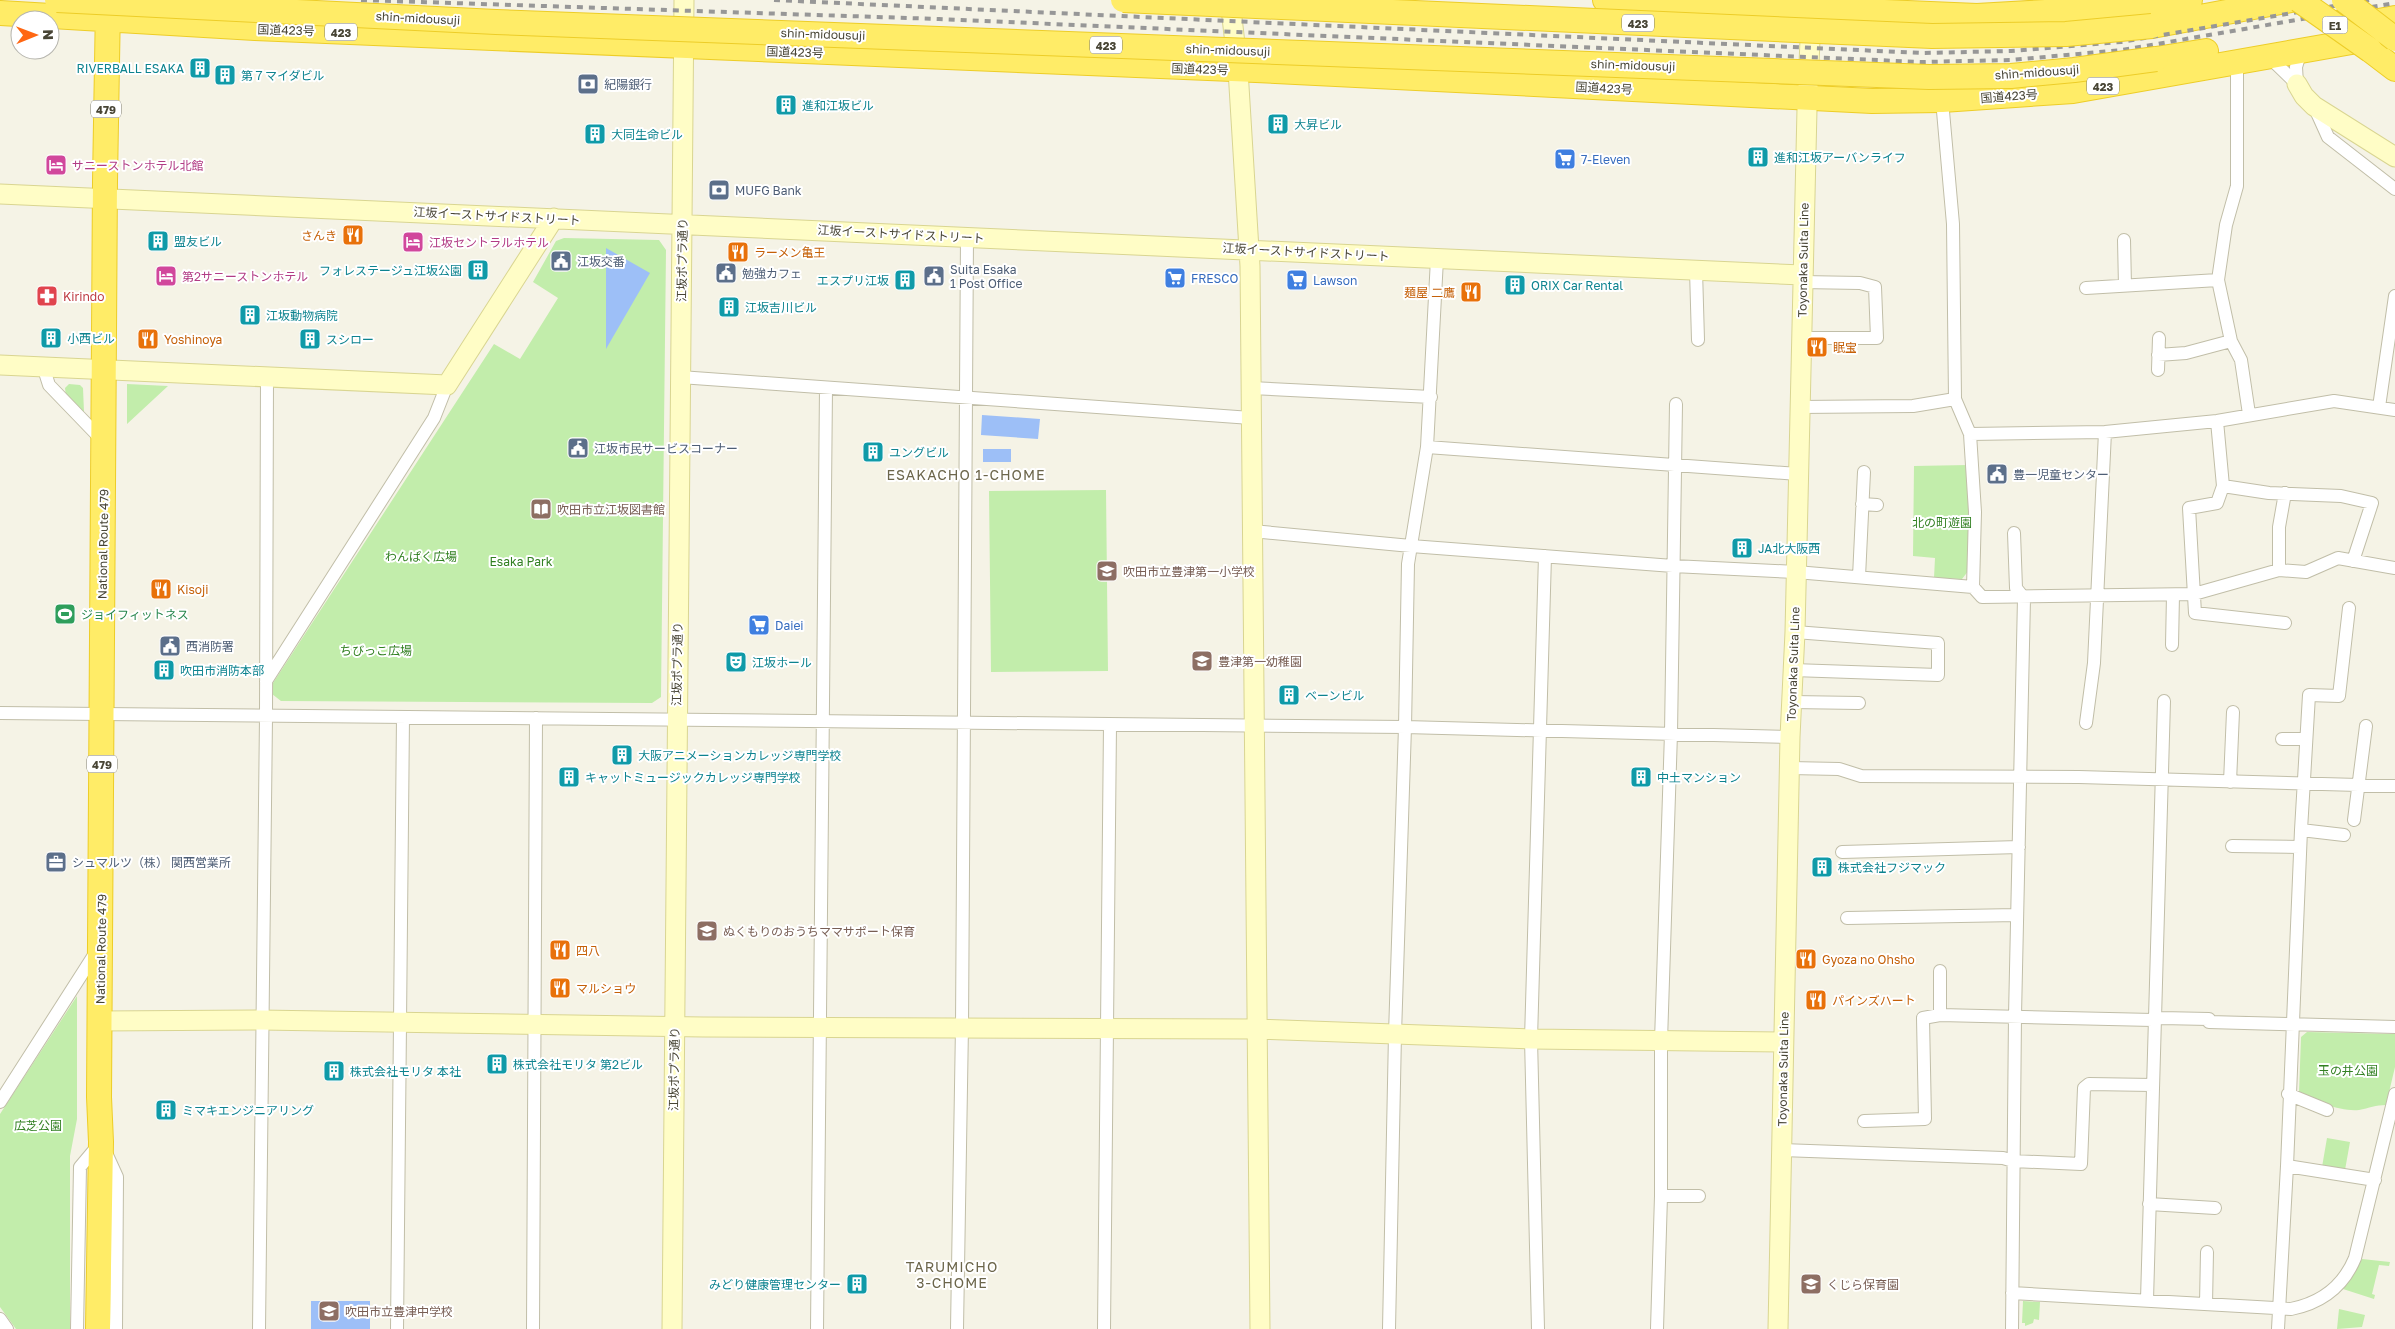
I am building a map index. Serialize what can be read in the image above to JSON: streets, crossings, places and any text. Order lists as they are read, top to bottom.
{
  "streets": {
    "highway": [
      "shin-midousuji",
      "423",
      "E1",
      "国道423号",
      "479",
      "National Route 479"
    ],
    "street": ["江坂イーストサイドストリート", "江坂ポプラ通り", "Toyonaka Suita Line"]
  },
  "crossings": [
    ["423", "Toyonaka Suita Line"],
    ["国道423号", "江坂ポプラ通り"],
    ["国道423号", "Toyonaka Suita Line"],
    ["国道423号", "National Route 479"],
    ["江坂イーストサイドストリート", "江坂ポプラ通り"],
    ["江坂イーストサイドストリート", "Toyonaka Suita Line"],
    ["江坂イーストサイドストリート", "National Route 479"]
  ],
  "districts": ["ESAKACHO 1-CHOME", "TARUMICHO 3-CHOME"],
  "parks": [
    "北の町遊園",
    "わんぱく広場",
    "Esaka Park",
    "ちびっこ広場",
    "玉の井公園",
    "広芝公園"
  ],
  "places": {
    "building": [
      "RIVERBALL ESAKA",
      "第７マイダビル",
      "進和江坂ビル",
      "大昇ビル",
      "大同生命ビル",
      "進和江坂アーバンライフ",
      "盟友ビル",
      "フォレステージュ江坂公園",
      "エスプリ江坂",
      "ORIX Car Rental",
      "江坂吉川ビル",
      "江坂動物病院",
      "小西ビル",
      "スシロー",
      "ユングビル",
      "JA北大阪西",
      "吹田市消防本部",
      "ベーンビル",
      "大阪アニメーションカレッジ専門学校",
      "キャットミュージックカレッジ専門学校",
      "中土マンション",
      "株式会社フジマック",
      "株式会社モリタ 第2ビル",
      "株式会社モリタ 本社",
      "ミマキエンジニアリング",
      "みどり健康管理センター"
    ],
    "bank": ["紀陽銀行", "MUFG Bank"],
    "supermarket": [
      "7-Eleven",
      "FRESCO",
      "Lawson",
      "Daiei"
    ],
    "hotel": ["サニーストンホテル北館", "江坂セントラルホテル", "第2サニーストンホテル"],
    "restaurant": [
      "さんき",
      "ラーメン亀王",
      "麺屋 二鷹",
      "Yoshinoya",
      "眠宝",
      "Kisoji",
      "四八",
      "Gyoza no Ohsho",
      "マルショウ",
      "パインズハート"
    ],
    "public building": [
      "江坂交番",
      "勉強カフェ",
      "Suita Esaka 1 Post Office",
      "江坂市民サービスコーナー",
      "豊一児童センター",
      "西消防署"
    ],
    "pharmacy": ["Kirindo"],
    "library": ["吹田市立江坂図書館"],
    "school or university": [
      "吹田市立豊津第一小学校",
      "豊津第一幼稚園",
      "ぬくもりのおうちママサポート保育",
      "くじら保育園",
      "吹田市立豊津中学校"
    ],
    "sports": ["ジョイフィットネス"],
    "theatre": ["江坂ホール"],
    "office": ["シュマルツ（株） 関西営業所"]
  },
  "north": "right"
}
